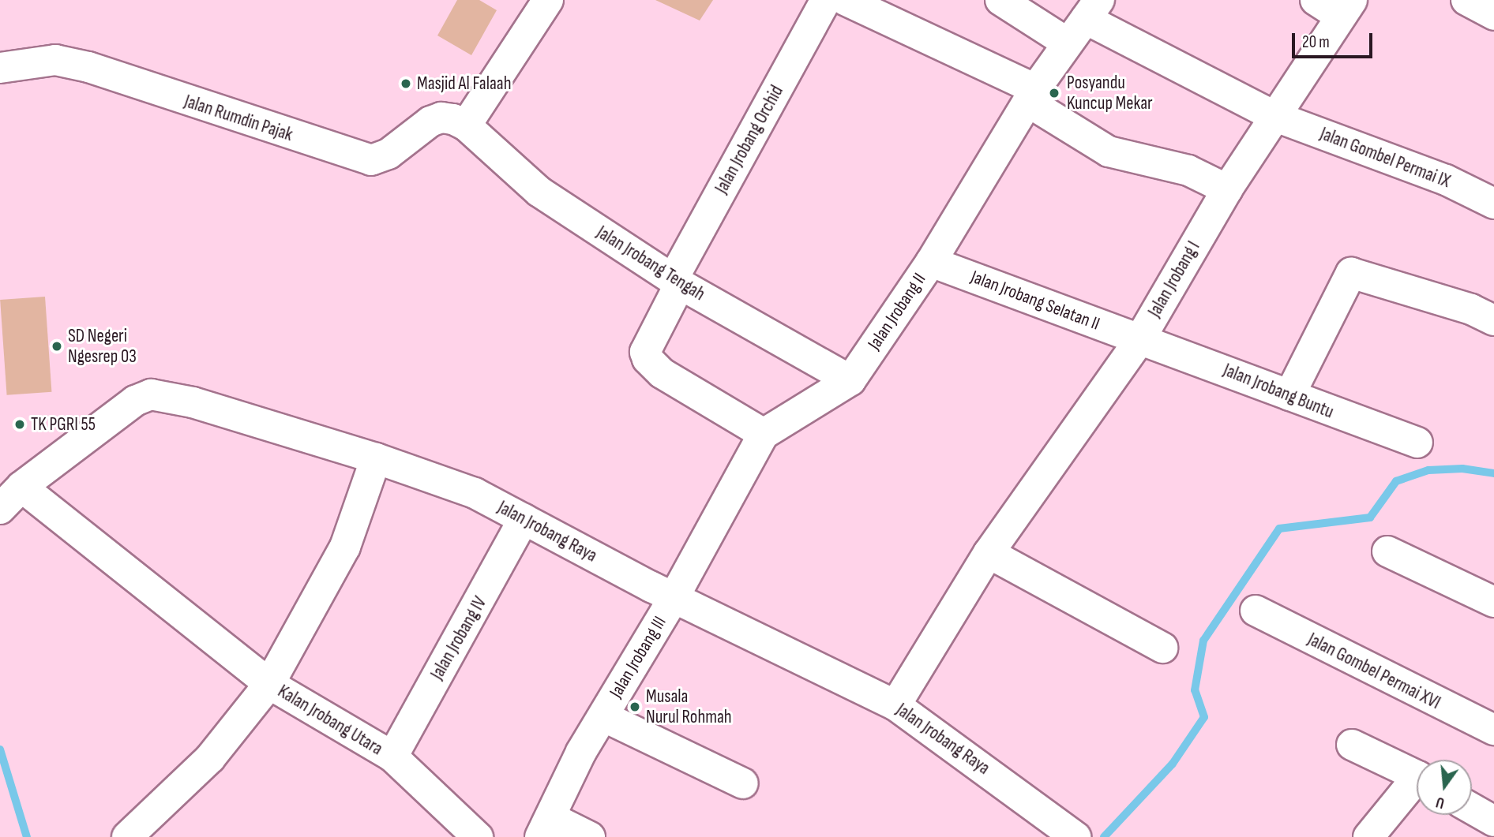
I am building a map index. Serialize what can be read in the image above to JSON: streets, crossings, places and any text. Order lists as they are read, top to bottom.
{
  "streets": {
    "street": [
      "Jalan Rumdin Pajak",
      "Jalan Jrobang Orchid",
      "Jalan Gombel Permai IX",
      "Jalan Jrobang Tengah",
      "Jalan Jrobang I",
      "Jalan Jrobang Selatan II",
      "Jalan Jrobang II",
      "Jalan Jrobang Buntu",
      "Jalan Jrobang Raya",
      "Jalan Jrobang IV",
      "Jalan Jrobang III",
      "Jalan Gombel Permai XVI",
      "Kalan Jrobang Utara"
    ]
  },
  "crossings": [
    ["Jalan Rumdin Pajak", "Jalan Jrobang Tengah"],
    ["Jalan Jrobang Orchid", "Jalan Jrobang Tengah"],
    ["Jalan Jrobang Orchid", "Jalan Jrobang II"],
    ["Jalan Gombel Permai IX", "Jalan Jrobang I"],
    ["Jalan Gombel Permai IX", "Jalan Jrobang II"],
    ["Jalan Jrobang Tengah", "Jalan Jrobang II"],
    ["Jalan Jrobang I", "Jalan Jrobang Selatan II"],
    ["Jalan Jrobang I", "Jalan Jrobang Buntu"],
    ["Jalan Jrobang I", "Jalan Jrobang Raya"],
    ["Jalan Jrobang Selatan II", "Jalan Jrobang II"],
    ["Jalan Jrobang Selatan II", "Jalan Jrobang Buntu"],
    ["Jalan Jrobang II", "Jalan Jrobang Raya"],
    ["Jalan Jrobang II", "Jalan Jrobang III"],
    ["Jalan Jrobang Raya", "Jalan Jrobang IV"],
    ["Jalan Jrobang Raya", "Jalan Jrobang III"],
    ["Jalan Jrobang Raya", "Kalan Jrobang Utara"],
    ["Jalan Jrobang IV", "Kalan Jrobang Utara"]
  ],
  "places": [
    "Masjid Al Falaah",
    "Posyandu Kuncup Mekar",
    "SD Negeri Ngesrep 03",
    "TK PGRI 55",
    "Musala Nurul Rohmah"
  ],
  "scale_bar": "20 m",
  "north": "bottom"
}
